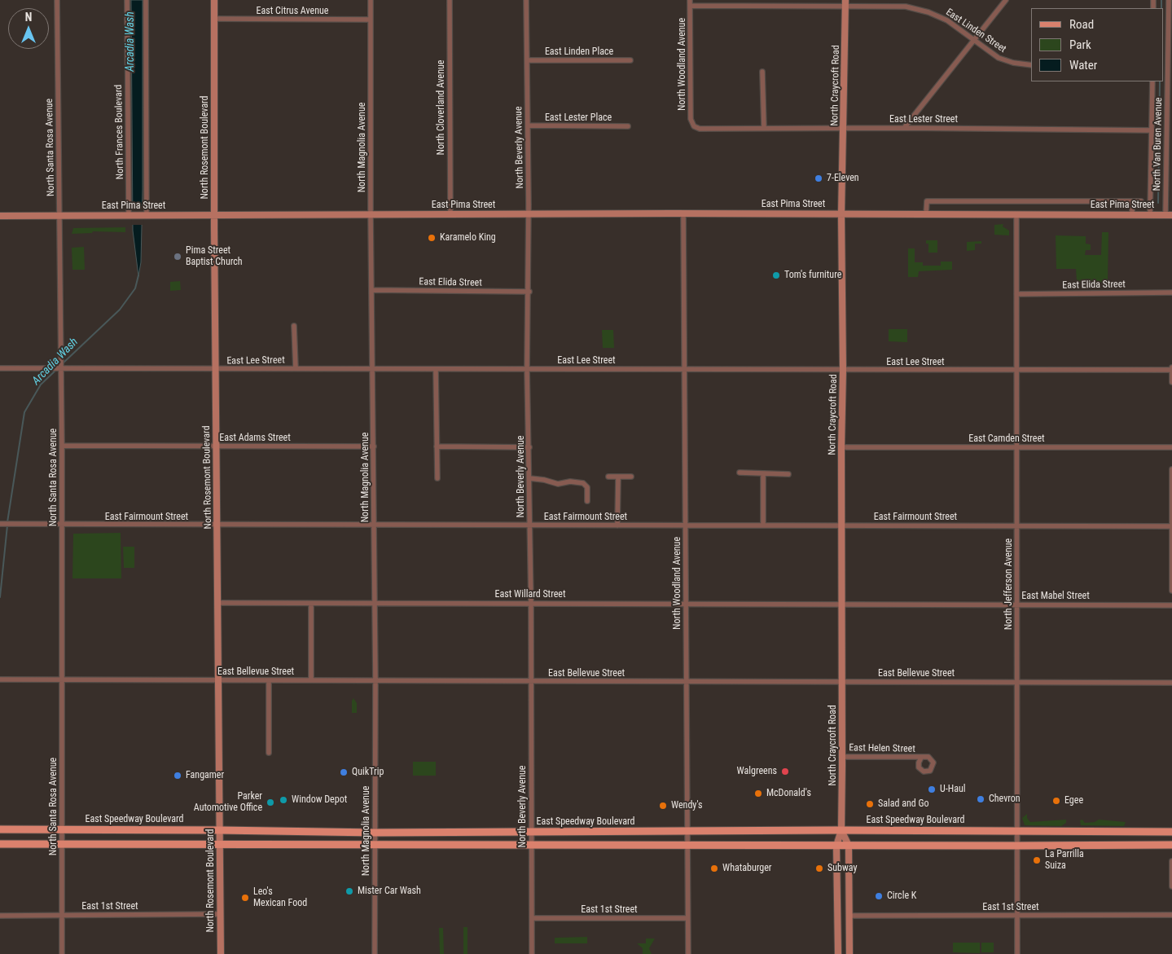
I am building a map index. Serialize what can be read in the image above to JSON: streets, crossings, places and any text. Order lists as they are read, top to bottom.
{
  "streets": {
    "main road": ["East Speedway Boulevard"],
    "street": [
      "East Citrus Avenue",
      "East Linden Street",
      "East Linden Place",
      "North Woodland Avenue",
      "North Craycroft Road",
      "North Cloverland Avenue",
      "East Lester Place",
      "East Lester Street",
      "North Frances Boulevard",
      "North Van Buren Avenue",
      "North Santa Rosa Avenue",
      "North Rosemont Boulevard",
      "North Magnolia Avenue",
      "North Beverly Avenue",
      "East Pima Street",
      "East Elida Street",
      "East Lee Street",
      "East Adams Street",
      "East Camden Street",
      "East Fairmount Street",
      "North Jefferson Avenue",
      "East Willard Street",
      "East Mabel Street",
      "East Bellevue Street",
      "East Helen Street",
      "East 1st Street"
    ]
  },
  "crossings": [
    ["East Citrus Avenue", "North Rosemont Boulevard"],
    ["East Citrus Avenue", "North Magnolia Avenue"],
    ["East Linden Street", "North Woodland Avenue"],
    ["East Linden Street", "North Craycroft Road"],
    ["East Linden Place", "North Beverly Avenue"],
    ["North Woodland Avenue", "East Lester Street"],
    ["North Woodland Avenue", "East Pima Street"],
    ["North Woodland Avenue", "East Lee Street"],
    ["North Woodland Avenue", "East Fairmount Street"],
    ["North Woodland Avenue", "East Willard Street"],
    ["North Woodland Avenue", "East Bellevue Street"],
    ["North Woodland Avenue", "East Speedway Boulevard"],
    ["North Woodland Avenue", "East 1st Street"],
    ["North Craycroft Road", "East Lester Street"],
    ["North Craycroft Road", "East Pima Street"],
    ["North Craycroft Road", "East Lee Street"],
    ["North Craycroft Road", "East Camden Street"],
    ["North Craycroft Road", "East Fairmount Street"],
    ["North Craycroft Road", "East Willard Street"],
    ["North Craycroft Road", "East Mabel Street"],
    ["North Craycroft Road", "East Bellevue Street"],
    ["North Craycroft Road", "East Helen Street"],
    ["North Craycroft Road", "East Speedway Boulevard"],
    ["North Craycroft Road", "East 1st Street"],
    ["North Cloverland Avenue", "East Pima Street"],
    ["East Lester Place", "North Beverly Avenue"],
    ["East Lester Street", "North Van Buren Avenue"],
    ["North Frances Boulevard", "East Pima Street"],
    ["North Van Buren Avenue", "East Pima Street"],
    ["North Santa Rosa Avenue", "East Pima Street"],
    ["North Santa Rosa Avenue", "East Lee Street"],
    ["North Santa Rosa Avenue", "East Adams Street"],
    ["North Santa Rosa Avenue", "East Fairmount Street"],
    ["North Santa Rosa Avenue", "East Bellevue Street"],
    ["North Santa Rosa Avenue", "East Speedway Boulevard"],
    ["North Santa Rosa Avenue", "East 1st Street"],
    ["North Rosemont Boulevard", "East Pima Street"],
    ["North Rosemont Boulevard", "East Lee Street"],
    ["North Rosemont Boulevard", "East Adams Street"],
    ["North Rosemont Boulevard", "East Fairmount Street"],
    ["North Rosemont Boulevard", "East Willard Street"],
    ["North Rosemont Boulevard", "East Bellevue Street"],
    ["North Rosemont Boulevard", "East Speedway Boulevard"],
    ["North Rosemont Boulevard", "East 1st Street"],
    ["North Magnolia Avenue", "East Pima Street"],
    ["North Magnolia Avenue", "East Elida Street"],
    ["North Magnolia Avenue", "East Lee Street"],
    ["North Magnolia Avenue", "East Adams Street"],
    ["North Magnolia Avenue", "East Fairmount Street"],
    ["North Magnolia Avenue", "East Willard Street"],
    ["North Magnolia Avenue", "East Bellevue Street"],
    ["North Magnolia Avenue", "East Speedway Boulevard"],
    ["North Beverly Avenue", "East Pima Street"],
    ["North Beverly Avenue", "East Elida Street"],
    ["North Beverly Avenue", "East Lee Street"],
    ["North Beverly Avenue", "East Fairmount Street"],
    ["North Beverly Avenue", "East Willard Street"],
    ["North Beverly Avenue", "East Bellevue Street"],
    ["North Beverly Avenue", "East Speedway Boulevard"],
    ["North Beverly Avenue", "East 1st Street"],
    ["East Pima Street", "North Jefferson Avenue"],
    ["East Elida Street", "North Jefferson Avenue"],
    ["East Lee Street", "North Jefferson Avenue"],
    ["East Camden Street", "North Jefferson Avenue"],
    ["East Fairmount Street", "North Jefferson Avenue"],
    ["North Jefferson Avenue", "East Mabel Street"],
    ["North Jefferson Avenue", "East Bellevue Street"],
    ["North Jefferson Avenue", "East Speedway Boulevard"],
    ["North Jefferson Avenue", "East 1st Street"],
    ["East Willard Street", "East Mabel Street"]
  ],
  "water": ["Arcadia Wash"],
  "places": [
    "7-Eleven",
    "Karamelo King",
    "Pima Street Baptist Church",
    "Tom's furniture",
    "Walgreens",
    "QuikTrip",
    "Fangamer",
    "U-Haul",
    "McDonald's",
    "Chevron",
    "Window Depot",
    "Egee",
    "Parker Automotive Office",
    "Salad and Go",
    "Wendy's",
    "La Parrilla Suiza",
    "Whataburger",
    "Subway",
    "Mister Car Wash",
    "Circle K",
    "Leo's Mexican Food"
  ],
  "legend": ["Road", "Park", "Water"],
  "north": "top"
}
